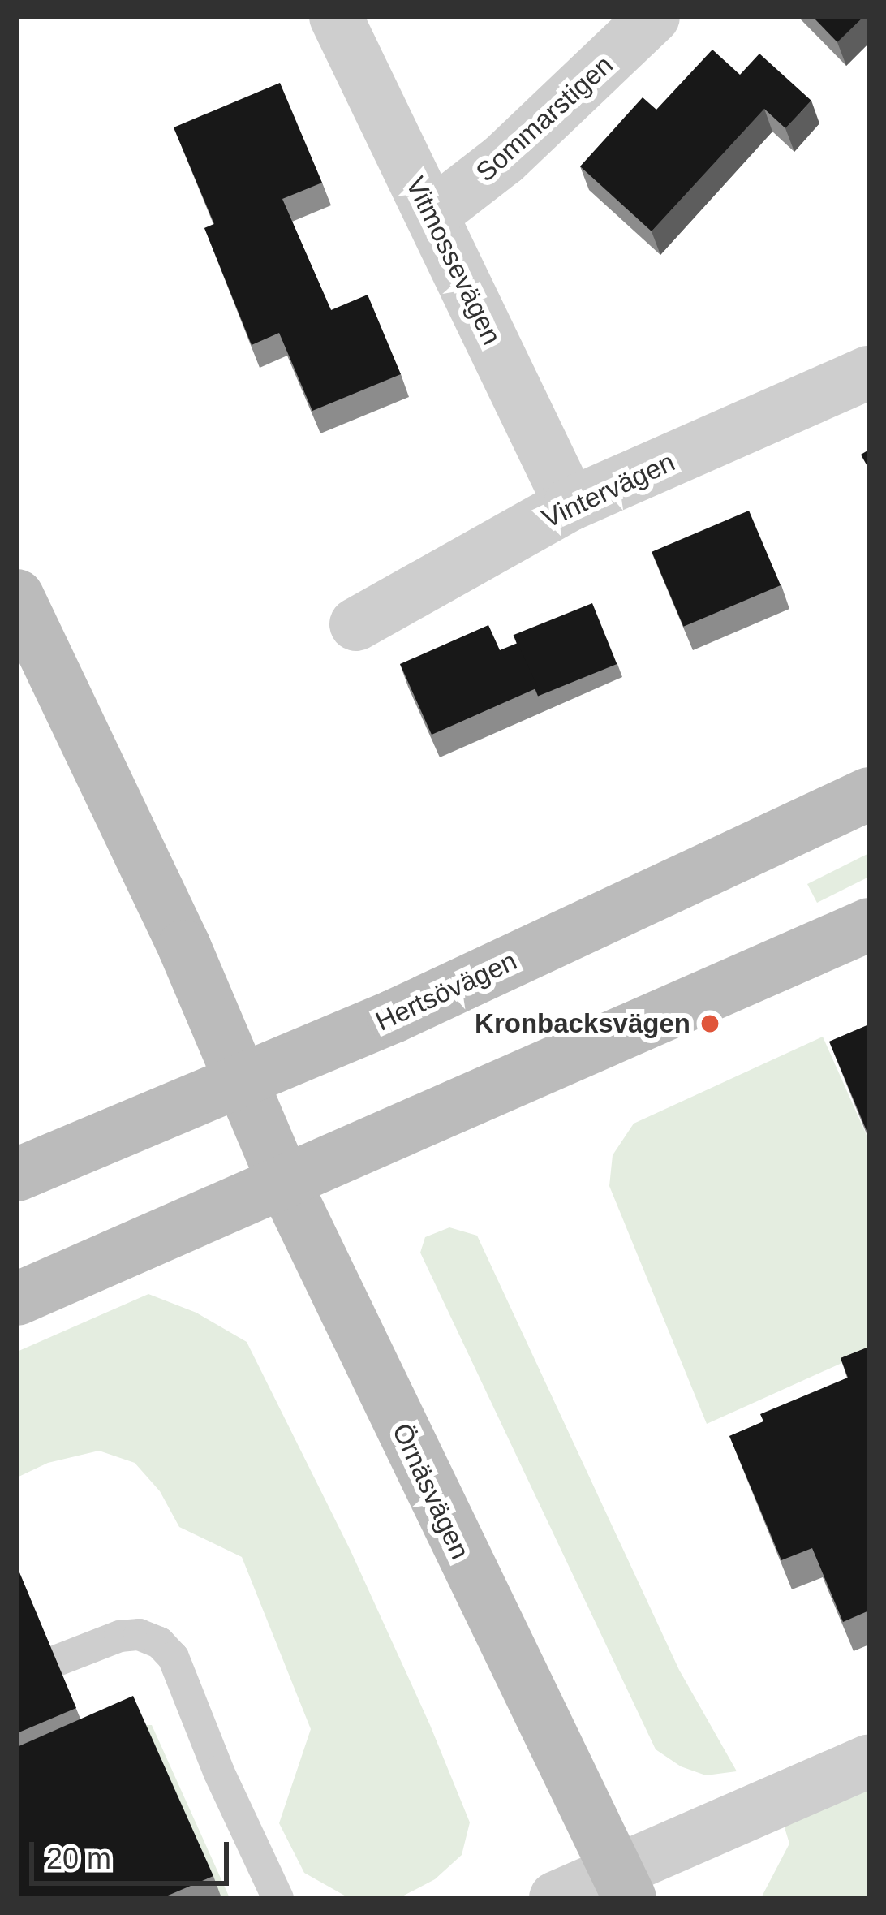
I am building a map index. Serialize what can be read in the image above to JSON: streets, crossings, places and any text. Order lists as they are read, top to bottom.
{
  "streets": {
    "main road": ["Hertsövägen", "Örnäsvägen"],
    "street": ["Sommarstigen", "Vitmossevägen", "Vintervägen"]
  },
  "crossings": [
    ["Sommarstigen", "Vitmossevägen"],
    ["Vitmossevägen", "Vintervägen"],
    ["Hertsövägen", "Örnäsvägen"]
  ],
  "places": ["Kronbacksvägen"],
  "scale_bar": "20 m"
}
